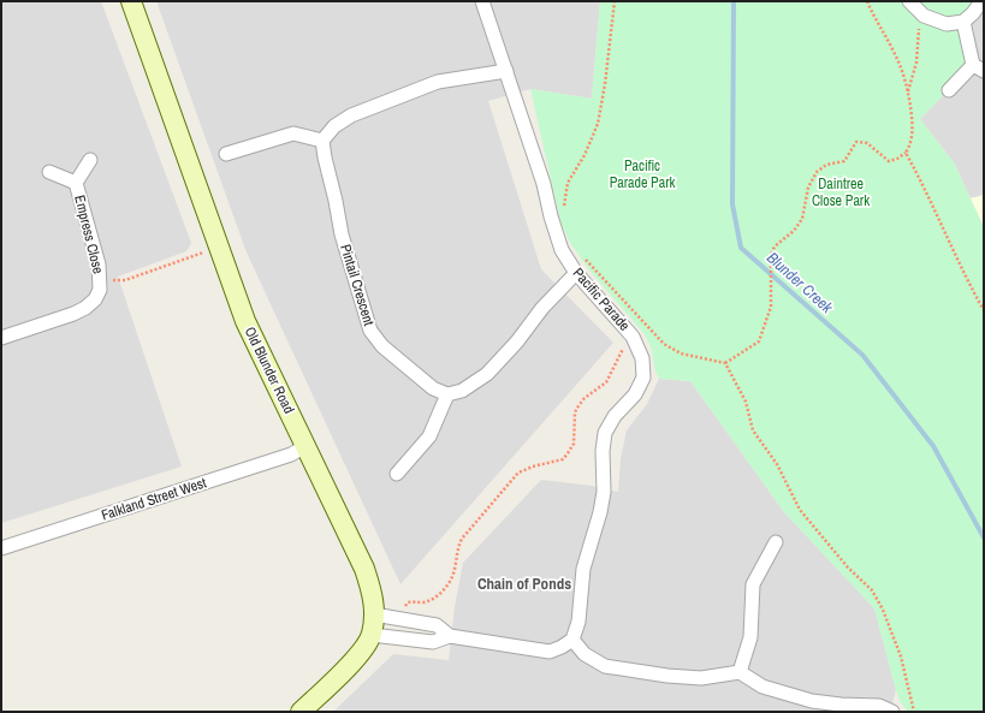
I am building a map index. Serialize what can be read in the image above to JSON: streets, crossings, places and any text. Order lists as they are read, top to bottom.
{
  "streets": {
    "main road": ["Old Blunder Road"],
    "street": [
      "Empress Close",
      "Pintail Crescent",
      "Pacific Parade",
      "Falkland Street West"
    ]
  },
  "crossings": [
    ["Old Blunder Road", "Falkland Street West"]
  ],
  "districts": ["Chain of Ponds"],
  "water": ["Blunder Creek"],
  "parks": ["Pacific Parade Park", "Daintree Close Park"]
}
